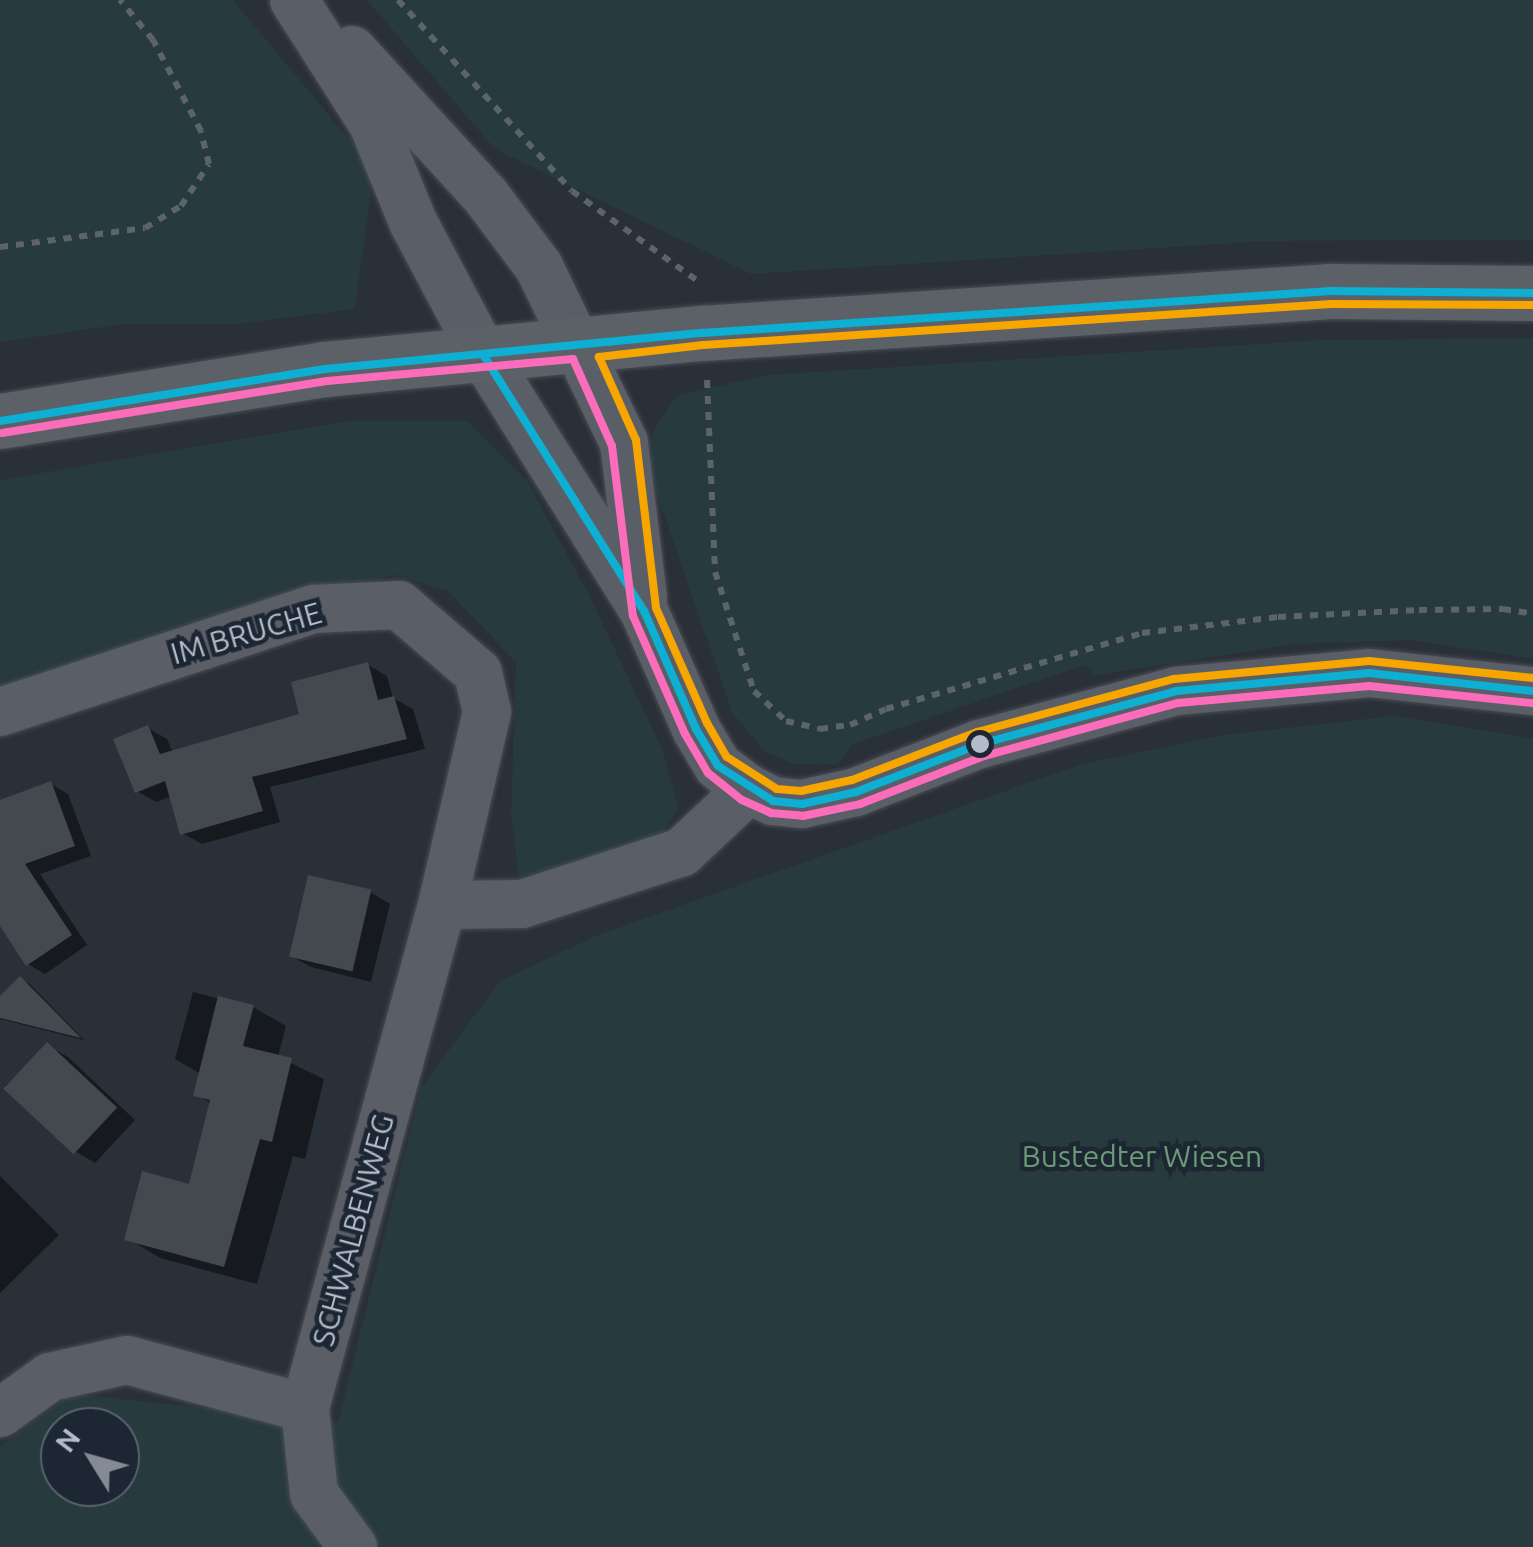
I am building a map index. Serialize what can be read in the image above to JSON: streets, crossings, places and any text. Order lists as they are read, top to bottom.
{
  "streets": {
    "street": ["IM BRUCHE", "SCHWALBENWEG"]
  },
  "crossings": [
    ["IM BRUCHE", "SCHWALBENWEG"]
  ],
  "parks": ["Bustedter Wiesen"],
  "north": "top left"
}
